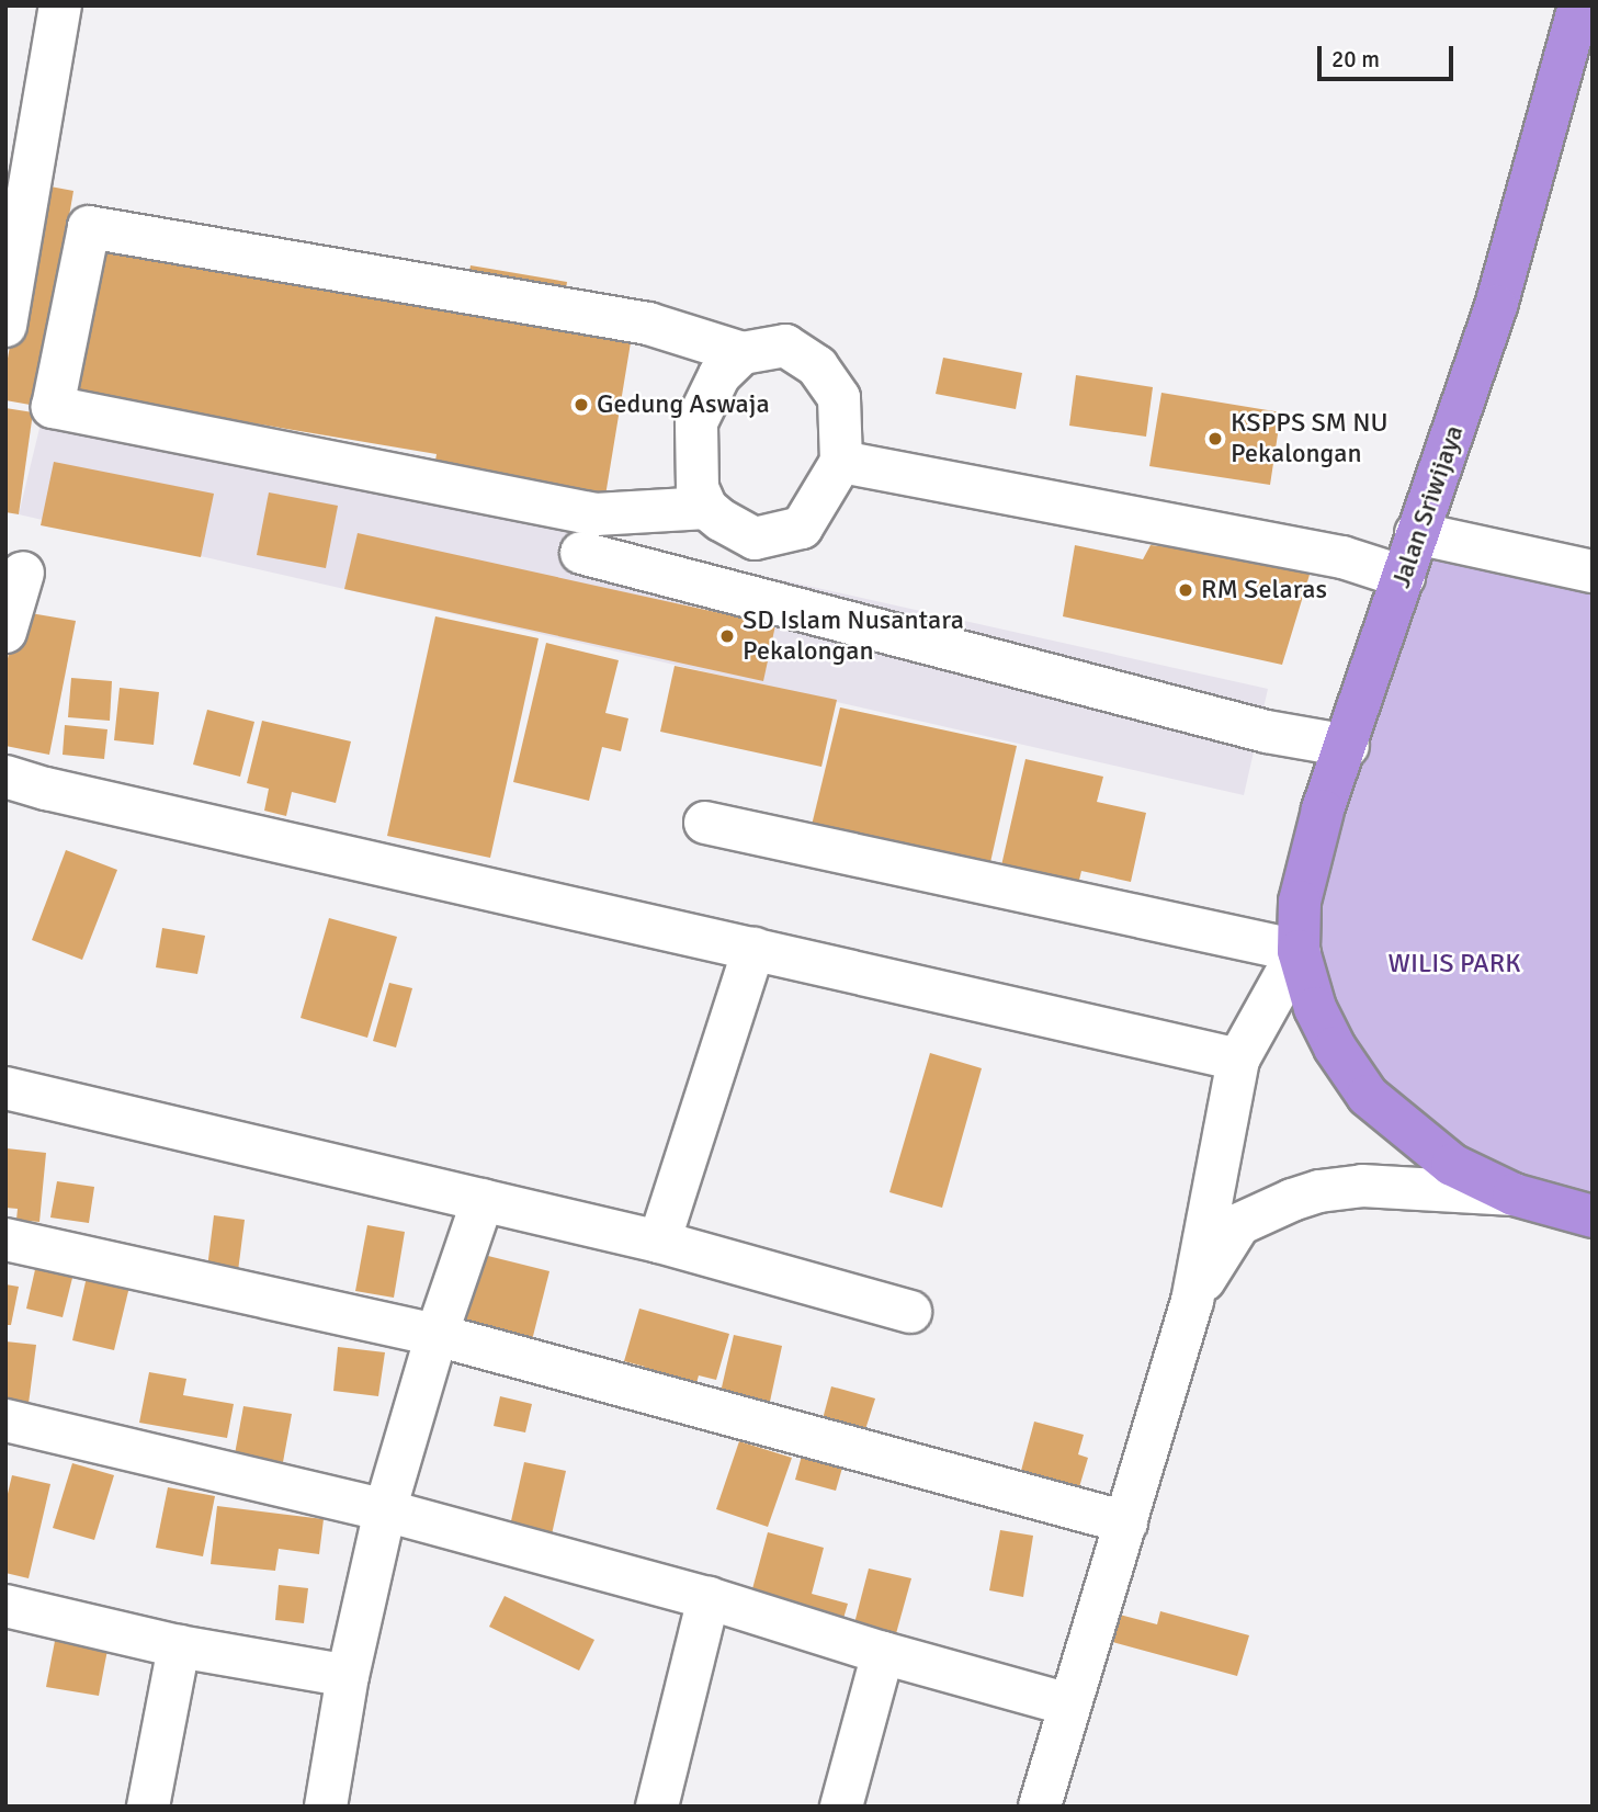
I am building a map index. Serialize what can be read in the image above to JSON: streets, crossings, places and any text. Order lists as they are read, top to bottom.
{
  "streets": {
    "highway": ["Jalan Sriwijaya"]
  },
  "parks": ["WILIS PARK"],
  "places": [
    "Gedung Aswaja",
    "KSPPS SM NU Pekalongan",
    "RM Selaras",
    "SD Islam Nusantara Pekalongan"
  ],
  "scale_bar": "20 m"
}
